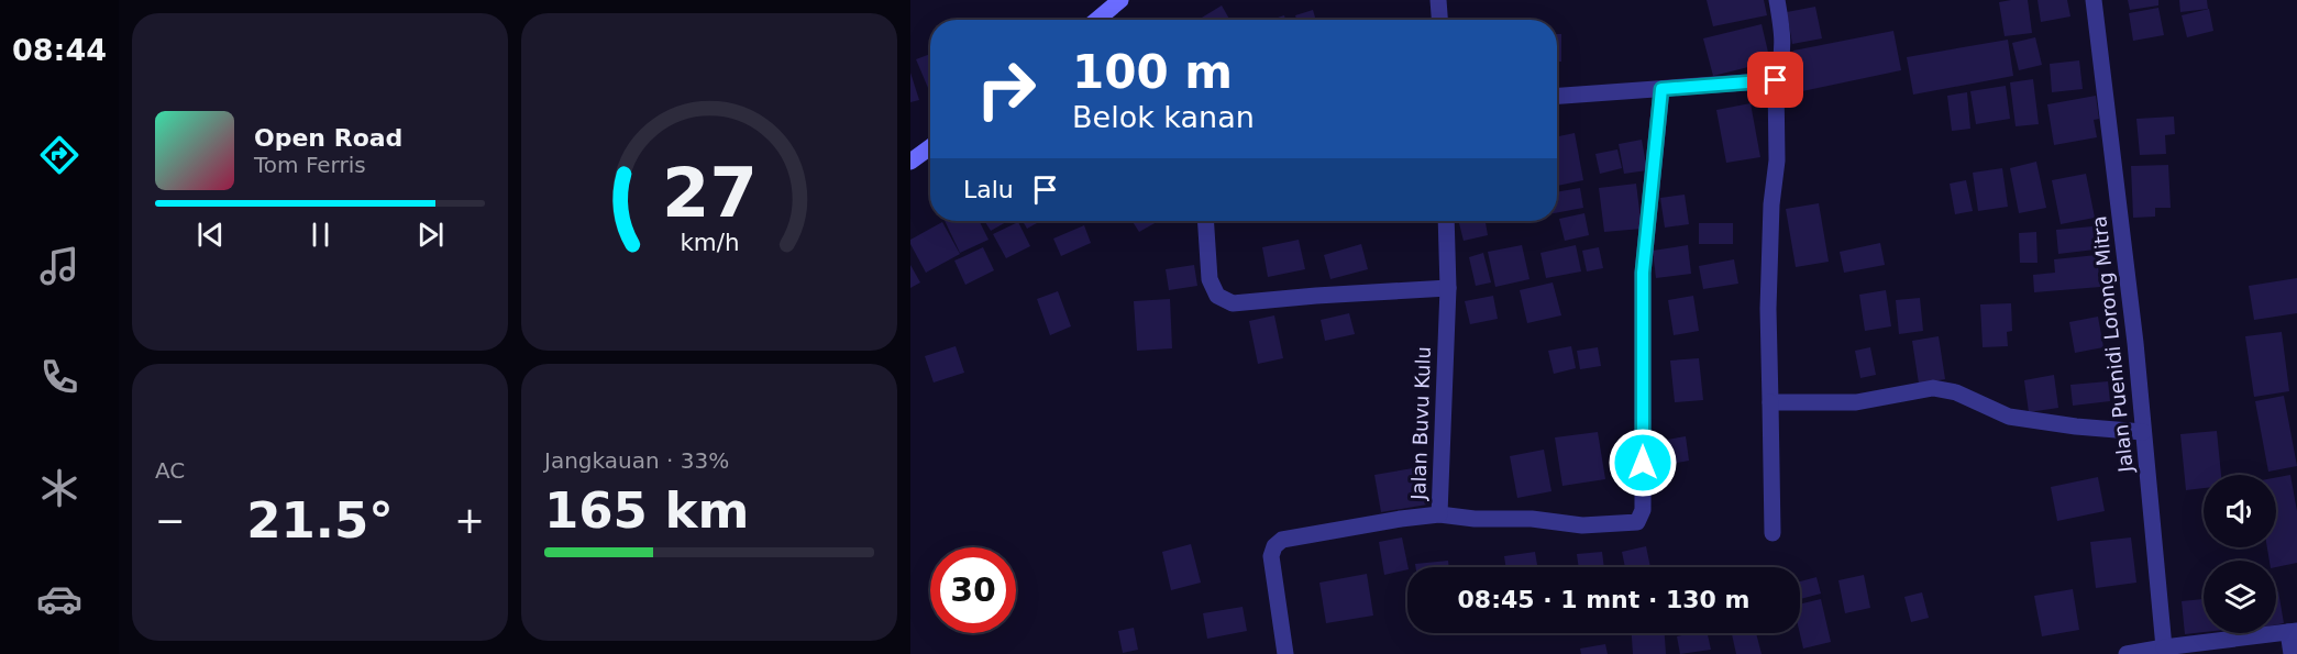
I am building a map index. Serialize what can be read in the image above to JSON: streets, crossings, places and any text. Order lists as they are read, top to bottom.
{
  "streets": {
    "street": ["Jalan Puenidi Lorong Mitra", "Jalan Buvu Kulu"]
  },
  "page": {
    "tabs": "08:44",
    "turn": ["100 m", "Belok kanan"],
    "song": ["Open Road", "Tom Ferris"],
    "then": "Lalu",
    "tile": [
      "AC",
      ["Jangkauan · 33%", "165 km"]
    ],
    "heat": ["−", "21.5°", "+"],
    "limit": "30",
    "trip": "08:45 · 1 mnt · 130 m",
    "gauge": ["27", "km/h"]
  }
}
